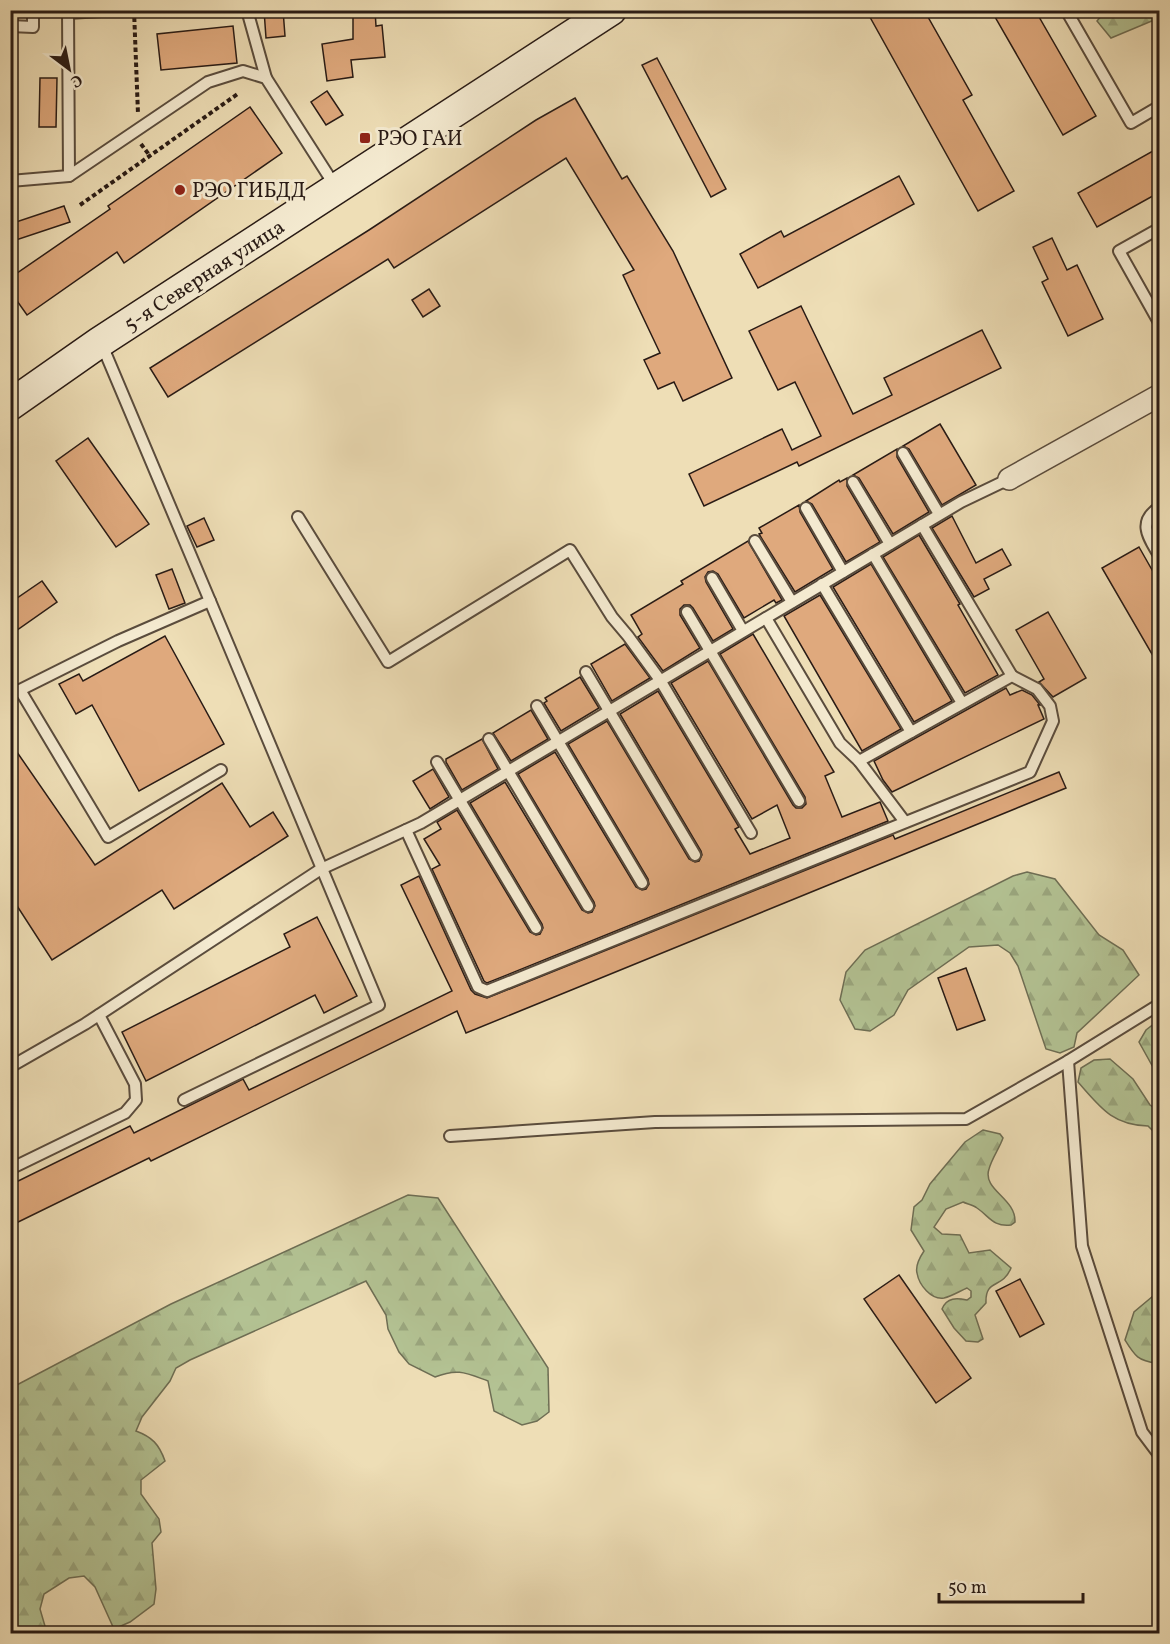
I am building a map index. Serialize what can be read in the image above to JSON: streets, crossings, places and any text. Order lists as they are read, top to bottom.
{
  "streets": {
    "main road": ["5-я Северная улица"]
  },
  "places": {
    "transit": ["РЭО ГАИ"],
    "other": ["РЭО ГИБДД"]
  },
  "scale_bar": "50 m",
  "north": "bottom right"
}
